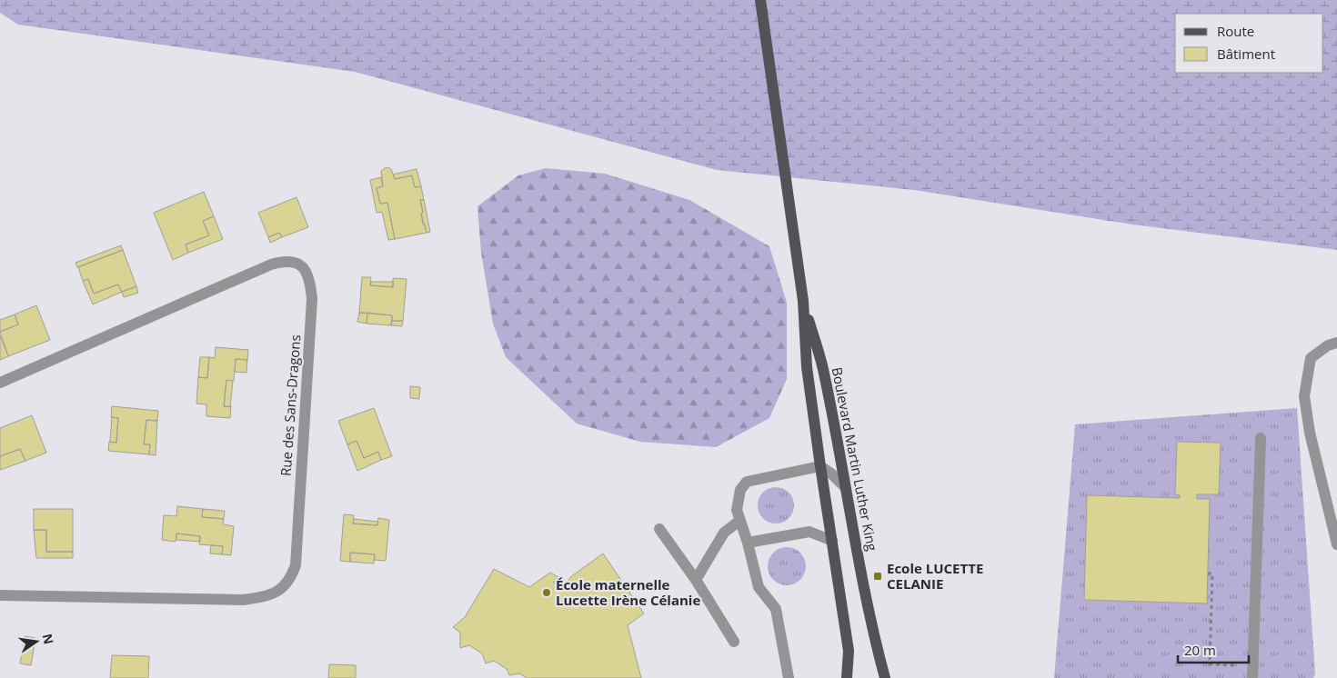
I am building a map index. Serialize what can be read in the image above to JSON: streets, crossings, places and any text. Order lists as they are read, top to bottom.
{
  "streets": {
    "main road": ["Boulevard Martin Luther King"],
    "street": ["Rue des Sans-Dragons"]
  },
  "places": {
    "transit": ["Ecole LUCETTE CELANIE"],
    "other": ["École maternelle Lucette Irène Célanie"]
  },
  "legend": ["Route", "Bâtiment"],
  "scale_bar": "20 m",
  "north": "right"
}
